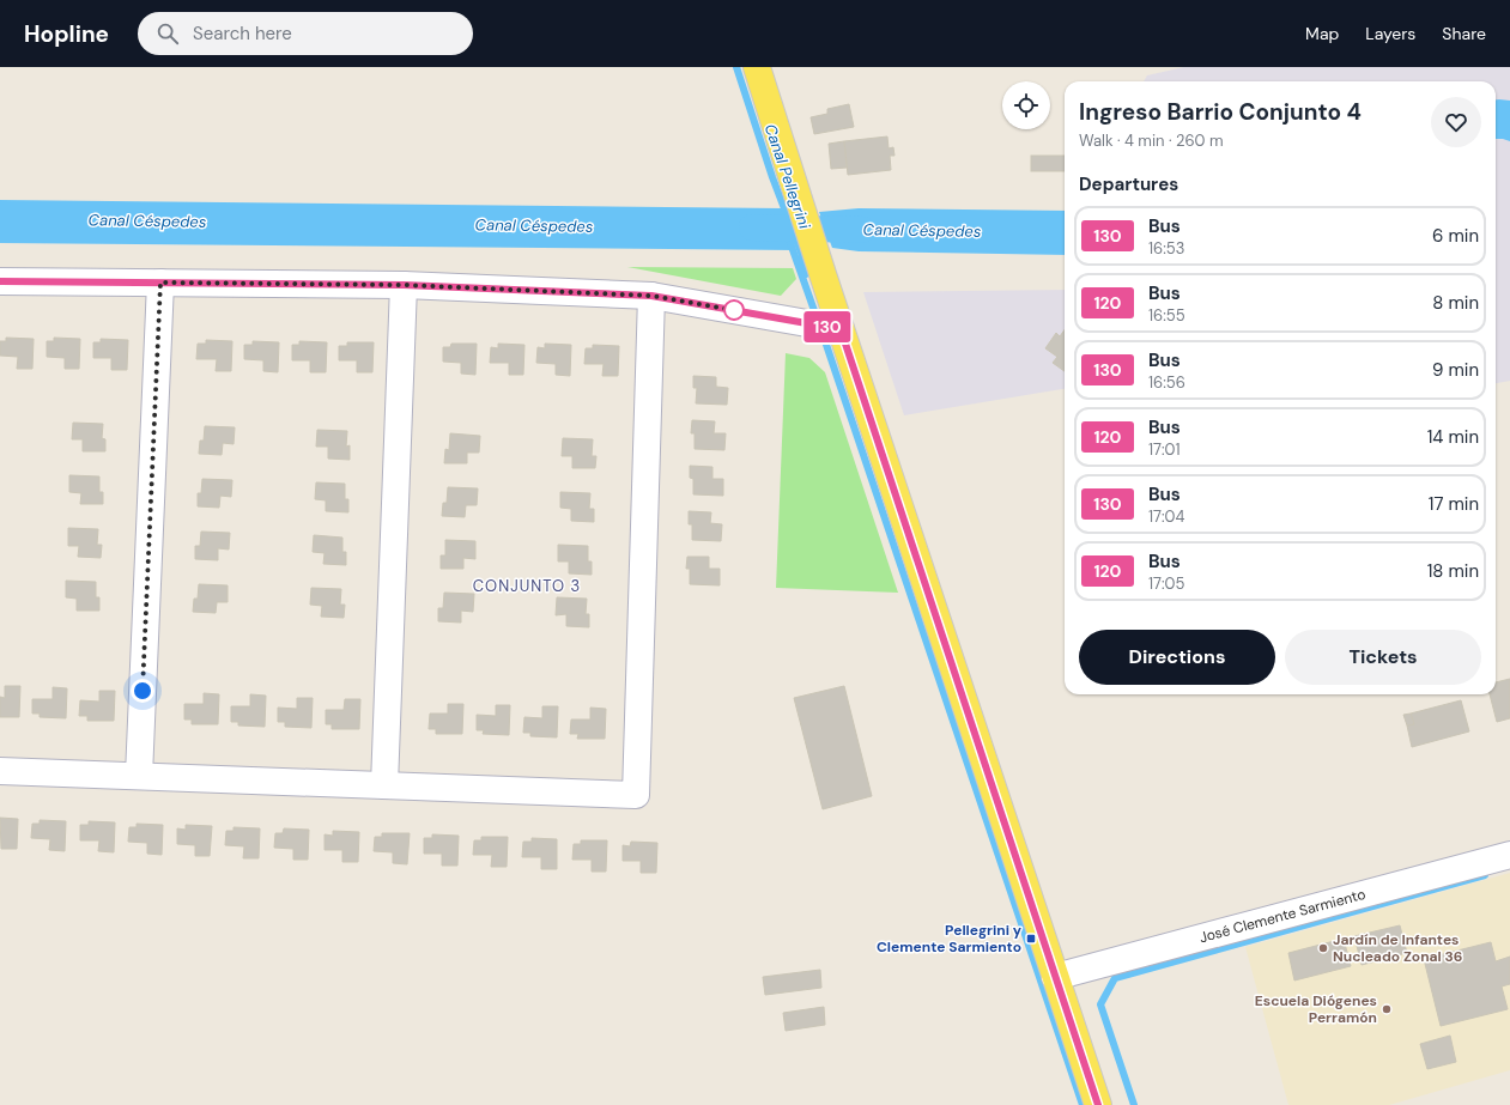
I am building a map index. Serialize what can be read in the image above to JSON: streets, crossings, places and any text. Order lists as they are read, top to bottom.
{
  "streets": {
    "street": ["José Clemente Sarmiento"]
  },
  "districts": ["CONJUNTO 3"],
  "water": ["Canal Pellegrini", "Canal Céspedes"],
  "places": {
    "transit": ["Pellegrini y Clemente Sarmiento"],
    "other": ["Jardín de Infantes Nucleado Zonal 36", "Escuela Diógenes Perramón"]
  },
  "lines": ["bus line 130"],
  "page": {
    "header": "Hopline",
    "search": "Search here",
    "nav": ["Map", "Layers", "Share"],
    "on_map": "130",
    "heading": [
      ["Ingreso Barrio Conjunto 4", "Walk · 4 min · 260 m"],
      "Departures"
    ],
    "list": [
      {
        "mark": "130",
        "name": "Bus",
        "note": "16:53",
        "value": "6 min"
      },
      {
        "mark": "120",
        "name": "Bus",
        "note": "16:55",
        "value": "8 min"
      },
      {
        "mark": "130",
        "name": "Bus",
        "note": "16:56",
        "value": "9 min"
      },
      {
        "mark": "120",
        "name": "Bus",
        "note": "17:01",
        "value": "14 min"
      },
      {
        "mark": "130",
        "name": "Bus",
        "note": "17:04",
        "value": "17 min"
      },
      {
        "mark": "120",
        "name": "Bus",
        "note": "17:05",
        "value": "18 min"
      }
    ],
    "buttons": ["Directions", "Tickets"]
  }
}
